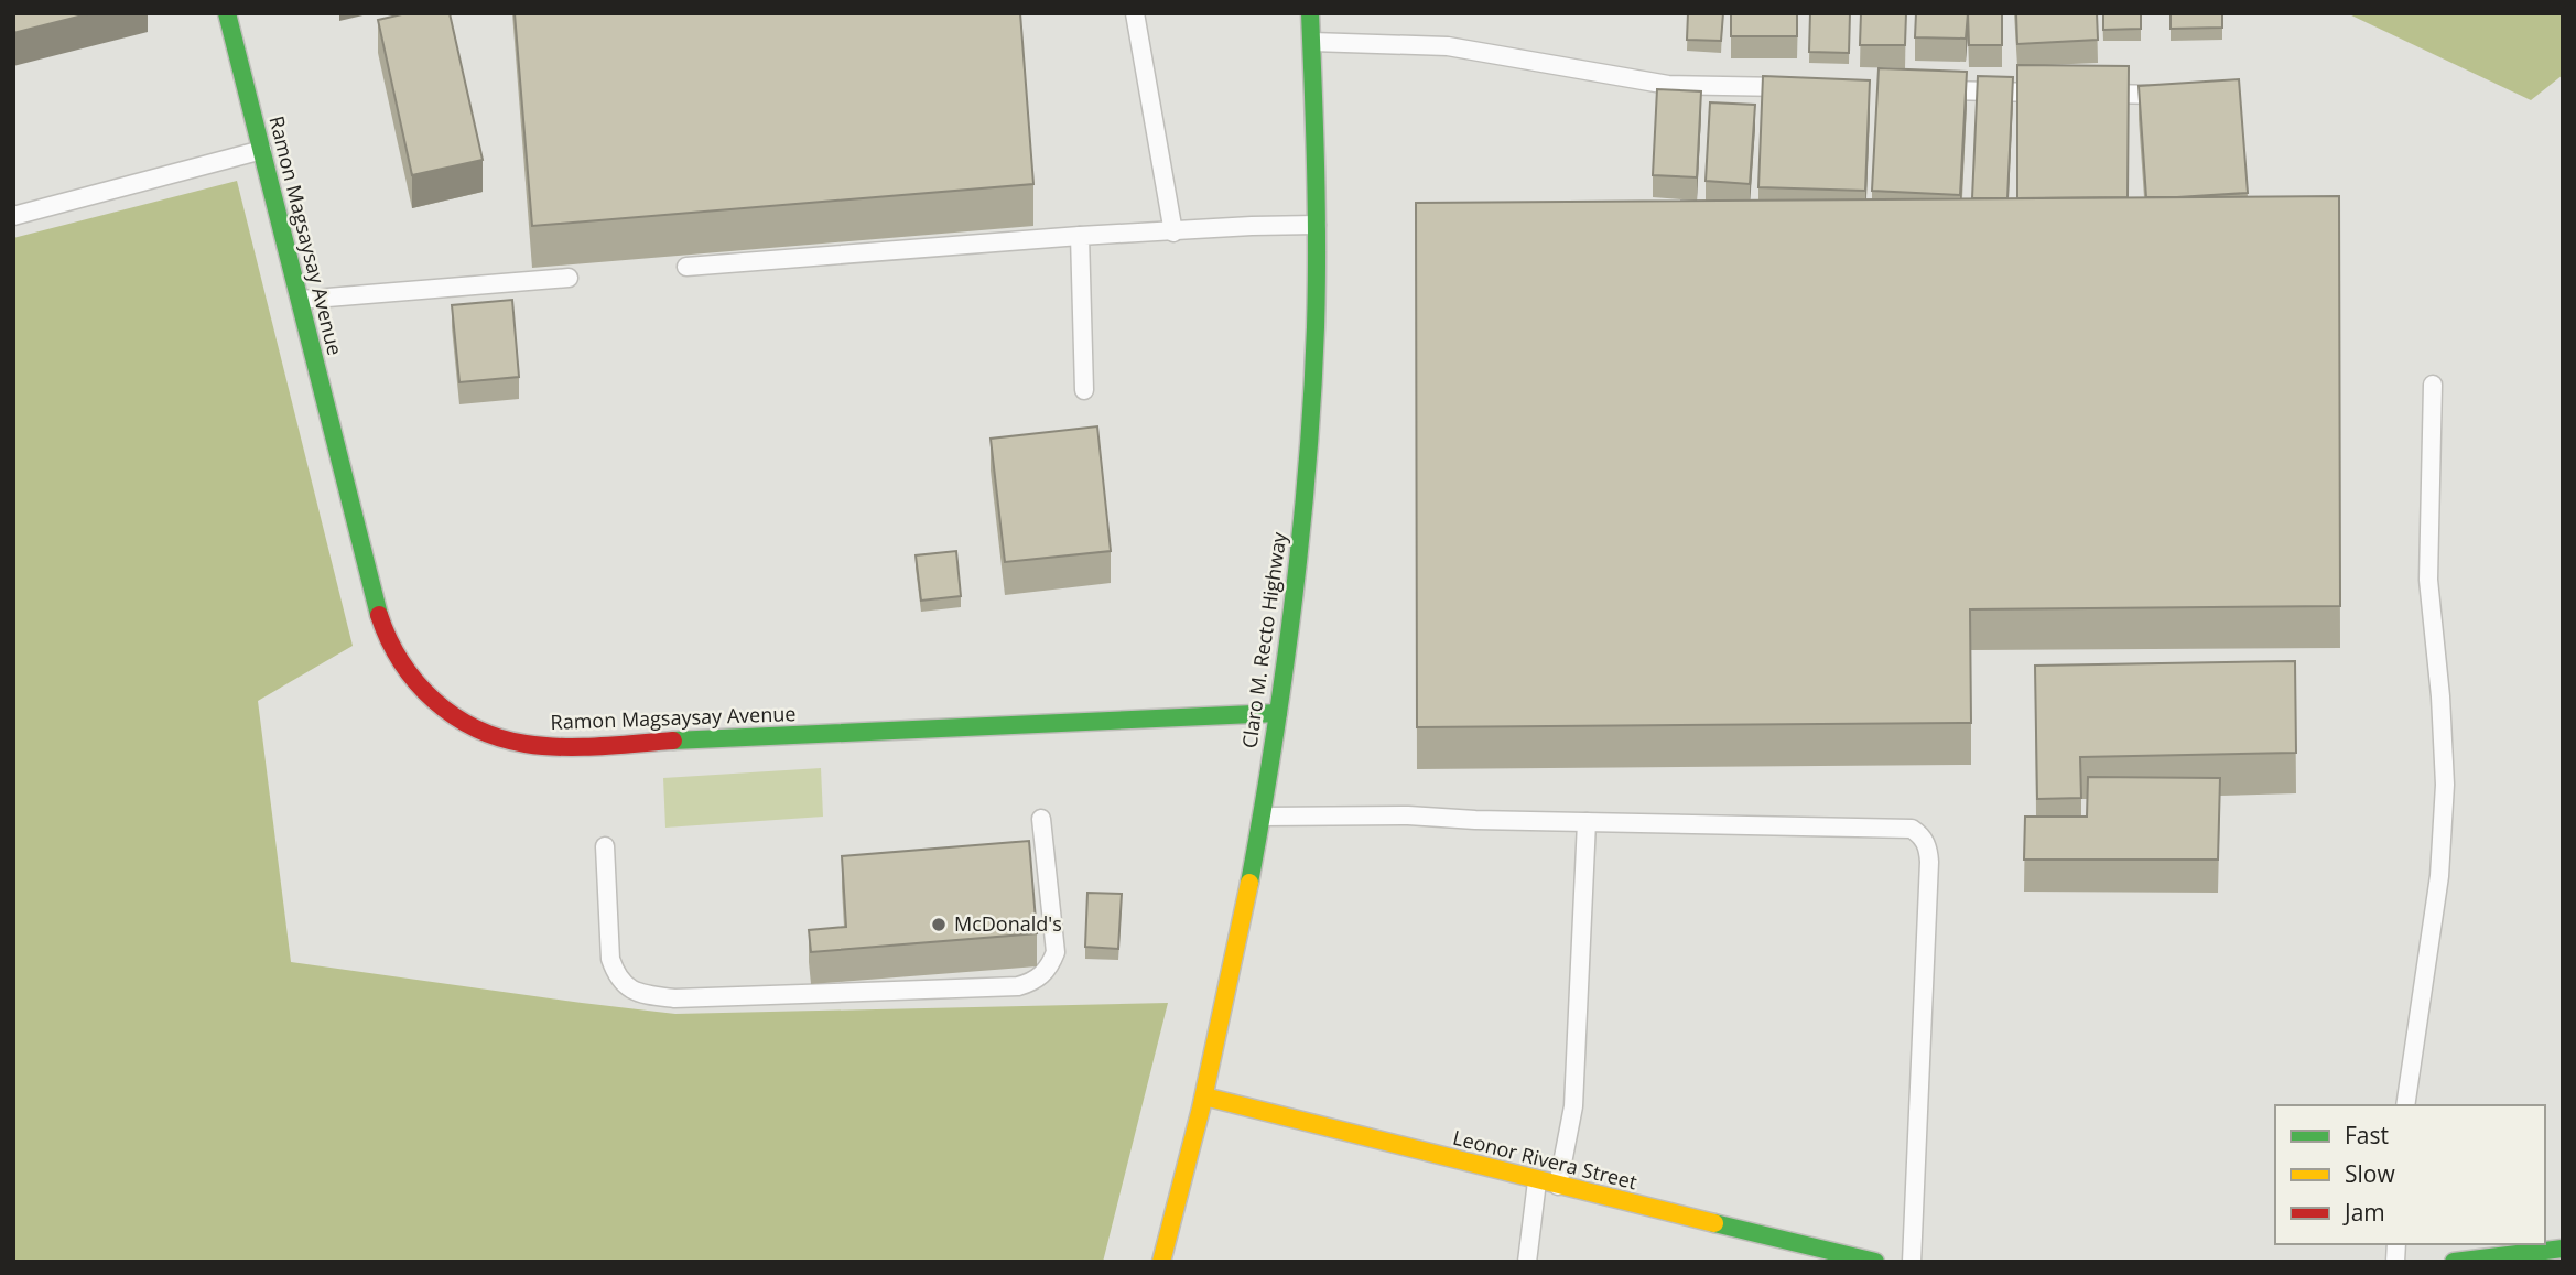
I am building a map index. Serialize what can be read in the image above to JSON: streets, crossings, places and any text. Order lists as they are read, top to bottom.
{
  "streets": {
    "street": ["Ramon Magsaysay Avenue", "Claro M. Recto Highway", "Leonor Rivera Street"]
  },
  "crossings": [
    ["Ramon Magsaysay Avenue", "Claro M. Recto Highway"],
    ["Claro M. Recto Highway", "Leonor Rivera Street"]
  ],
  "places": ["McDonald's"],
  "legend": ["Fast", "Slow", "Jam"]
}
